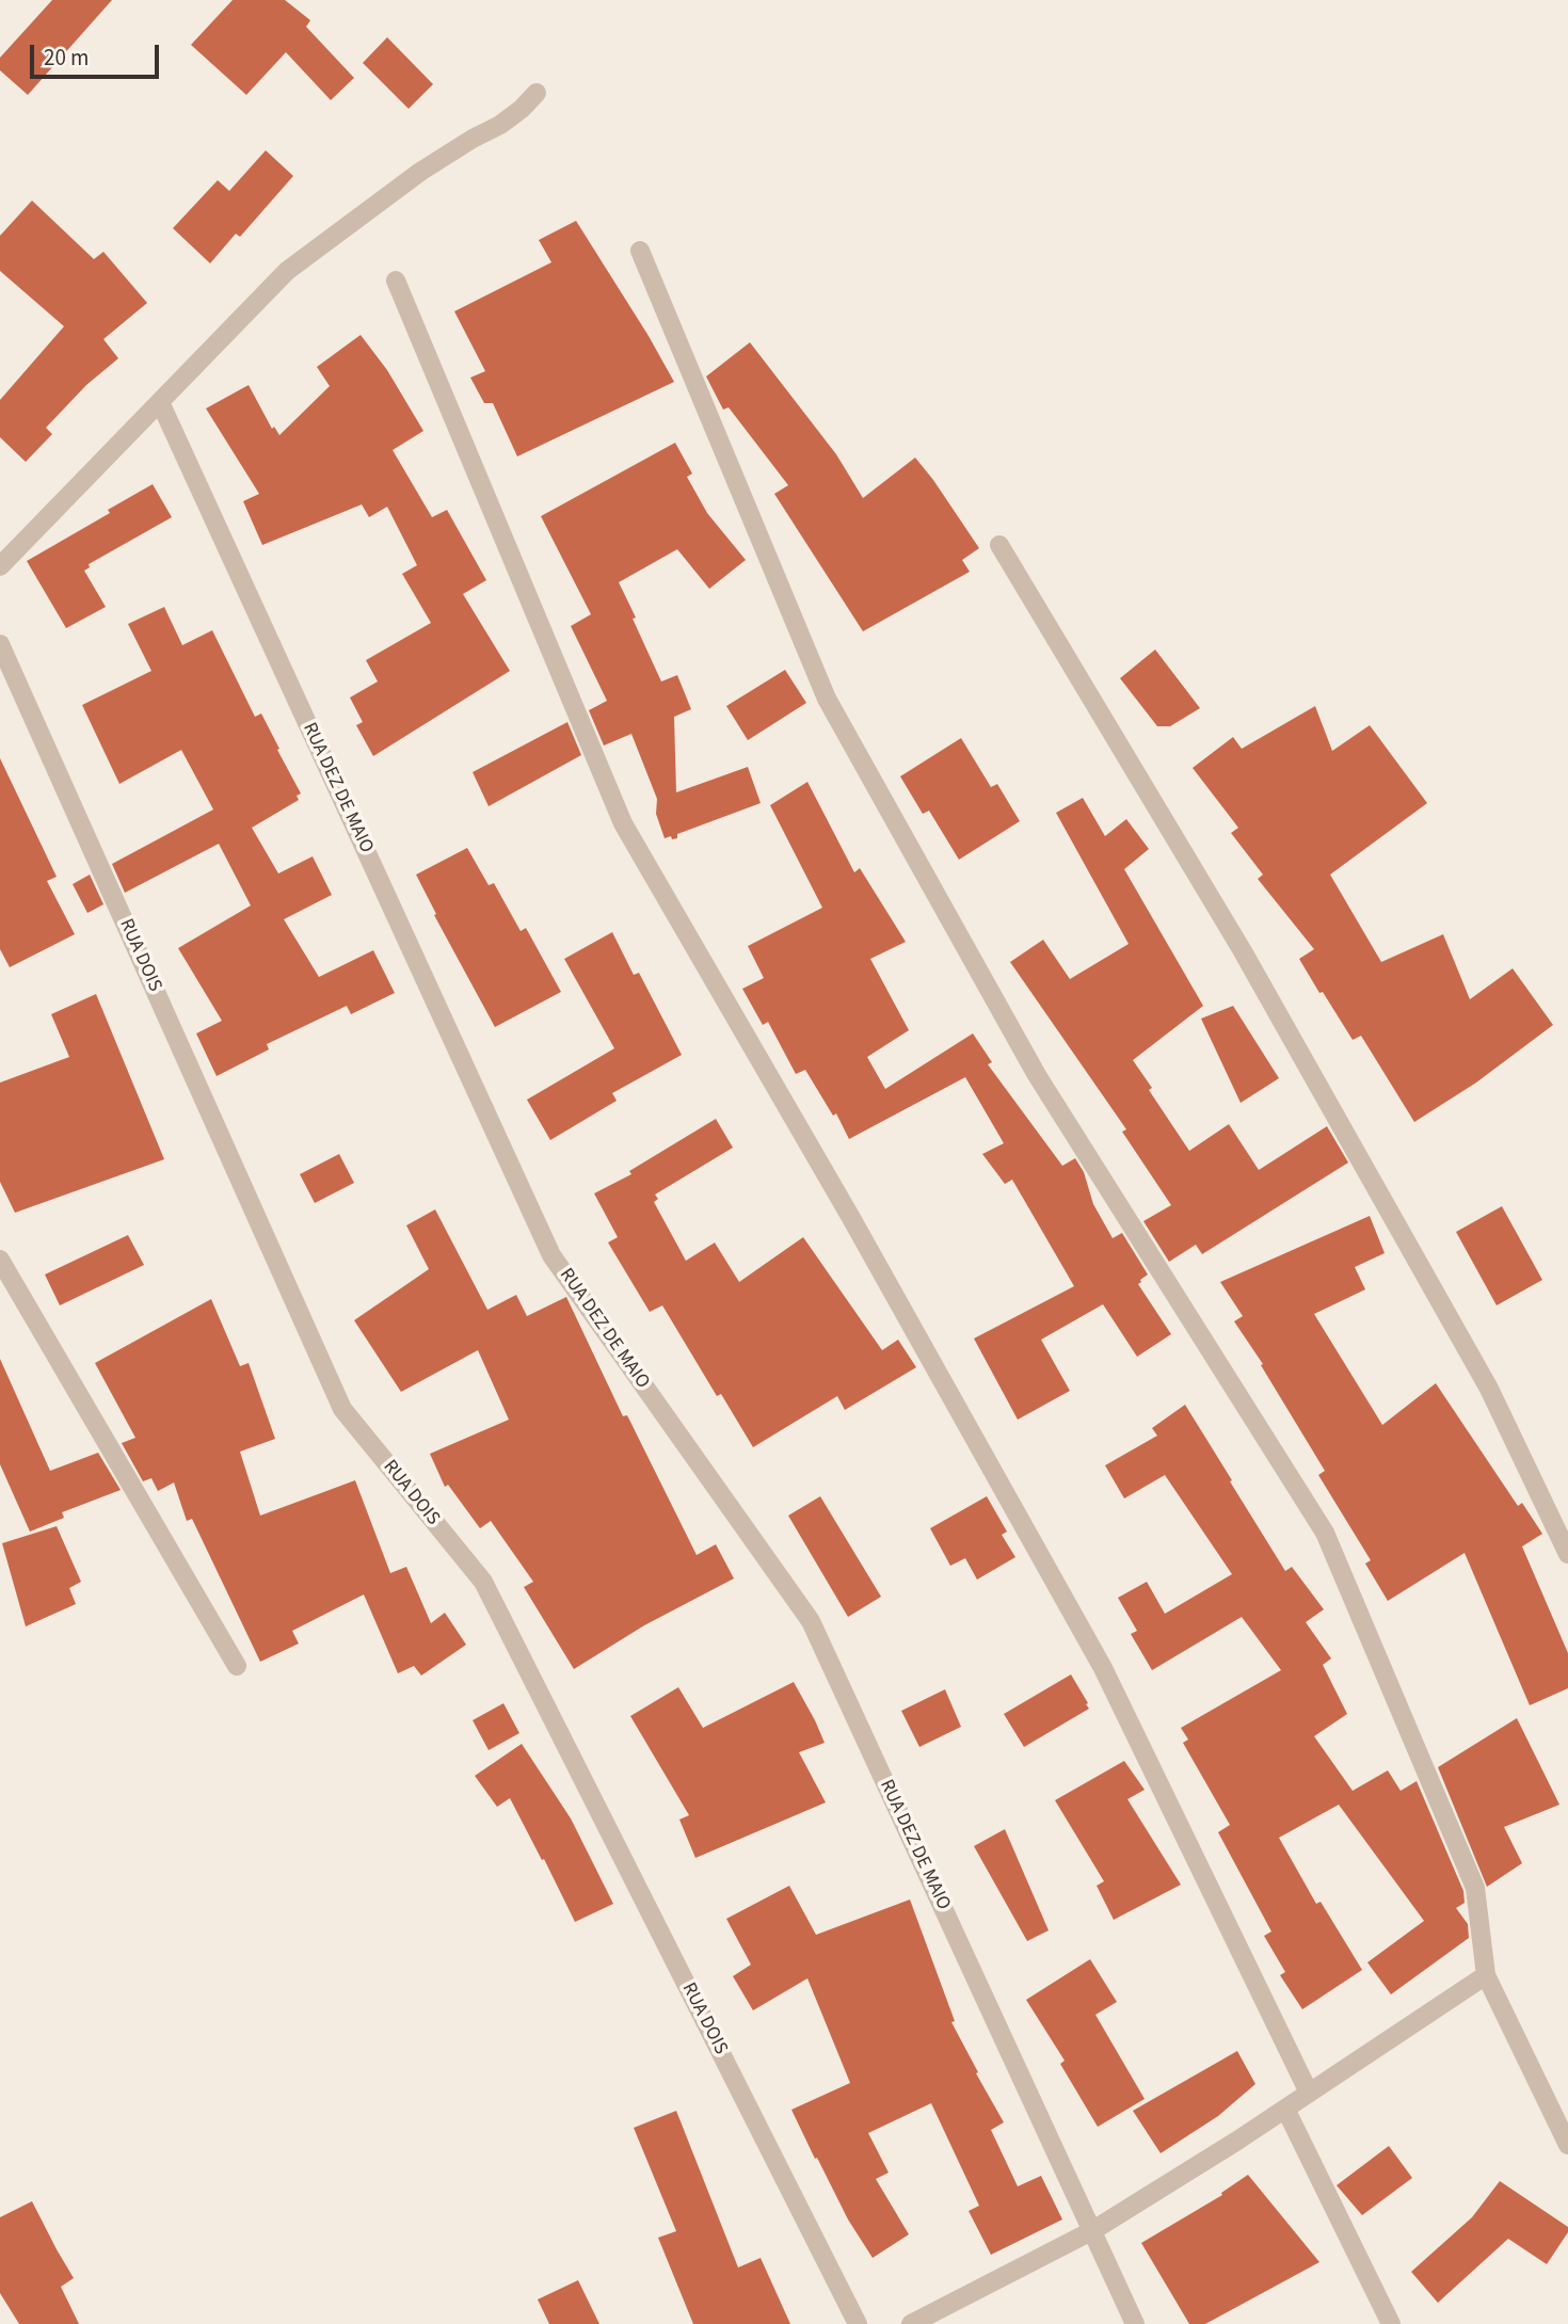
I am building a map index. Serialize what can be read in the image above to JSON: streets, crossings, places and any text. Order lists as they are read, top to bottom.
{
  "streets": {
    "street": ["RUA DEZ DE MAIO", "RUA DOIS"]
  },
  "scale_bar": "20 m"
}
